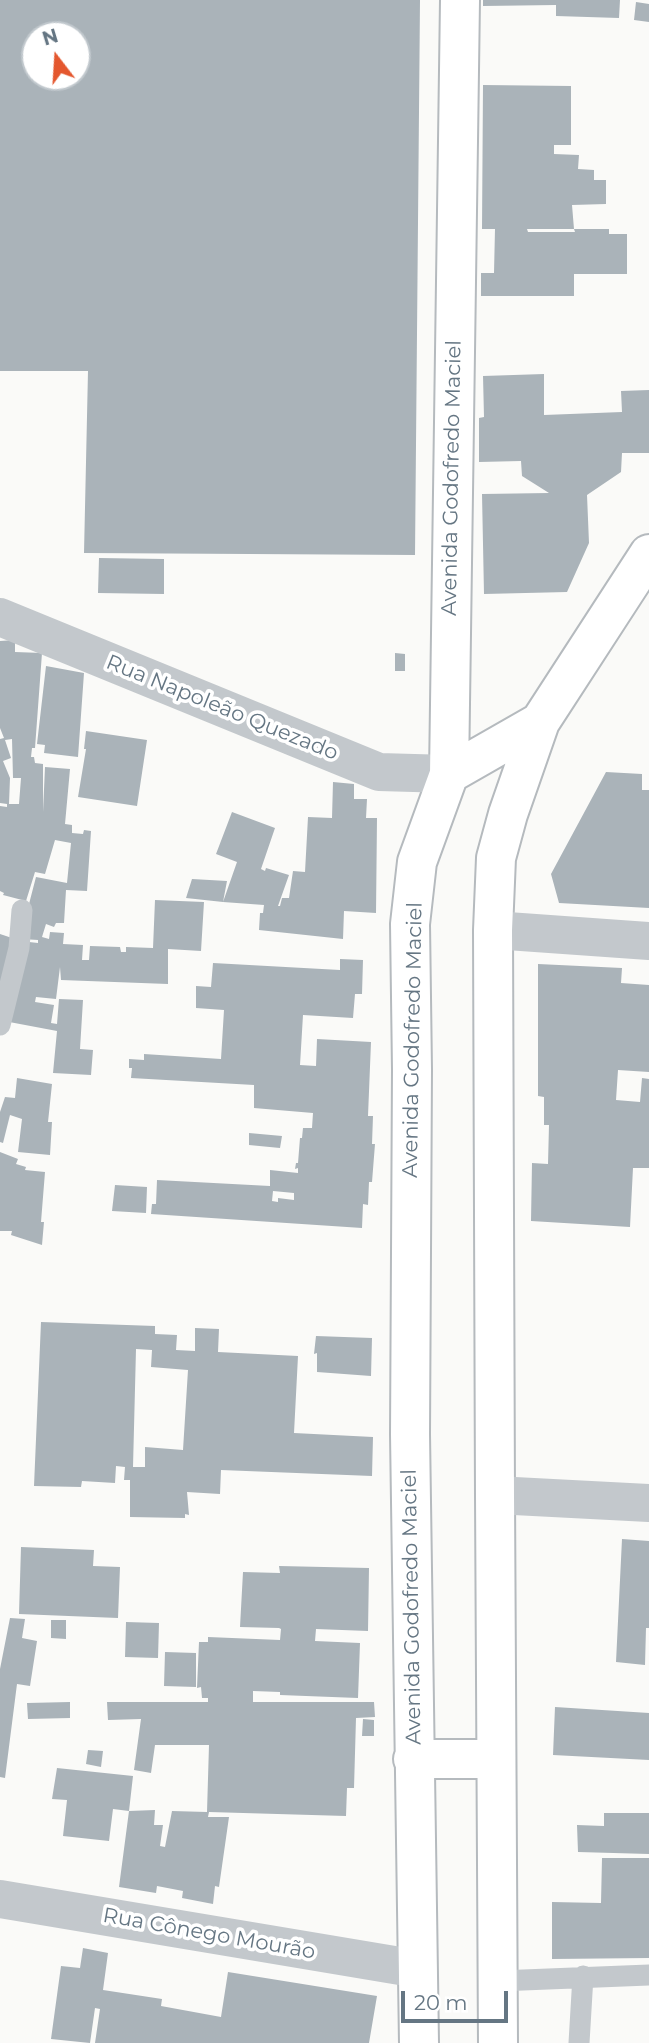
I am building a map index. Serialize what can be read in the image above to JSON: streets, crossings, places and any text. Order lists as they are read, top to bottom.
{
  "streets": {
    "main road": ["Avenida Godofredo Maciel"],
    "street": ["Rua Napoleão Quezado", "Rua Cônego Mourão"]
  },
  "crossings": [
    ["Avenida Godofredo Maciel", "Rua Napoleão Quezado"],
    ["Avenida Godofredo Maciel", "Rua Cônego Mourão"]
  ],
  "scale_bar": "20 m",
  "north": "top"
}
